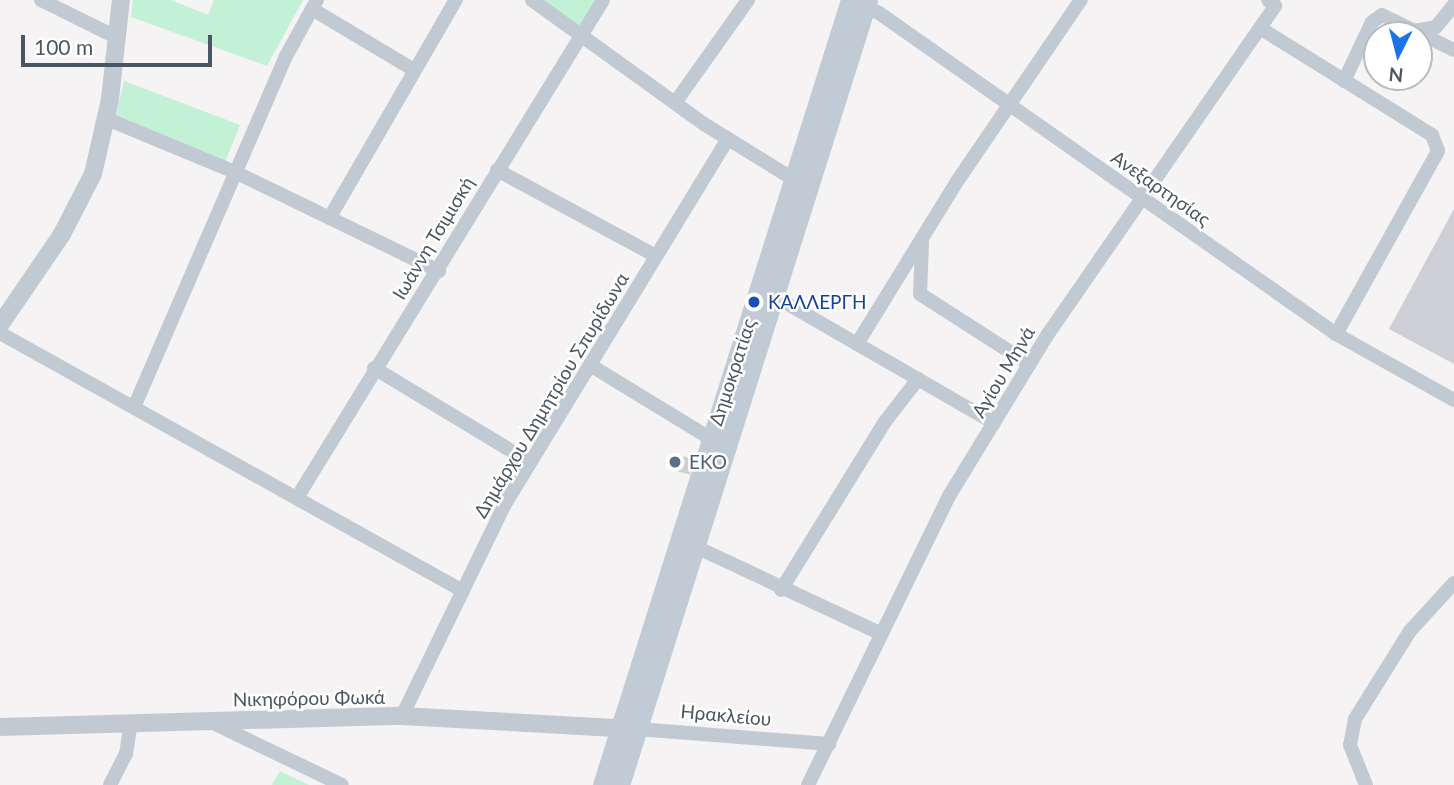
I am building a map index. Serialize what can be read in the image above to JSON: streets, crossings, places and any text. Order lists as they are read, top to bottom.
{
  "streets": {
    "main road": ["Δημοκρατίας"],
    "street": [
      "Ανεξαρτησίας",
      "Ιωάννη Τσιμισκή",
      "Αγίου Μηνά",
      "Δημάρχου Δημητρίου Σπυρίδωνα",
      "Νικηφόρου Φωκά",
      "Ηρακλείου"
    ]
  },
  "crossings": [
    ["Ανεξαρτησίας", "Δημοκρατίας"],
    ["Ανεξαρτησίας", "Αγίου Μηνά"],
    ["Δημοκρατίας", "Νικηφόρου Φωκά"],
    ["Δημοκρατίας", "Ηρακλείου"],
    ["Αγίου Μηνά", "Ηρακλείου"],
    ["Δημάρχου Δημητρίου Σπυρίδωνα", "Νικηφόρου Φωκά"],
    ["Νικηφόρου Φωκά", "Ηρακλείου"]
  ],
  "places": ["ΚΑΛΛΕΡΓΗ", "EKO"],
  "scale_bar": "100 m",
  "north": "bottom"
}
